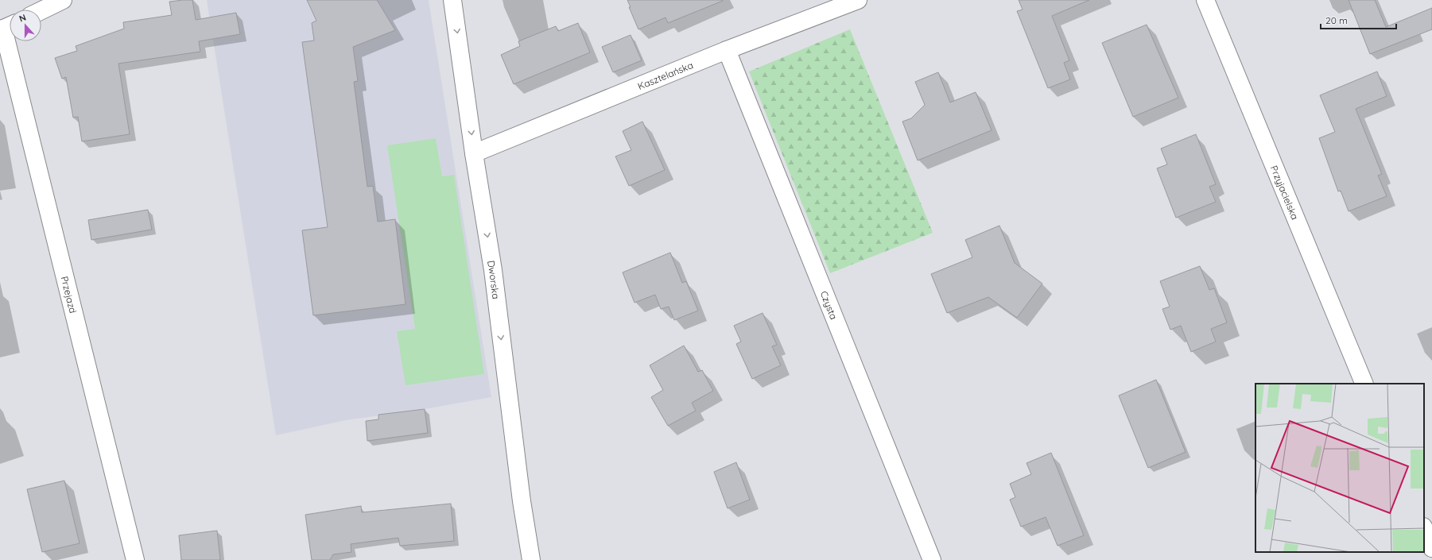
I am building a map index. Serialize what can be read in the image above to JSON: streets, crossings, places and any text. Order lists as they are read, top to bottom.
{
  "streets": {
    "street": [
      "Kasztelańska",
      "Przyjacielska",
      "Dworska",
      "Przejazd",
      "Czysta"
    ]
  },
  "crossings": [
    ["Kasztelańska", "Dworska"],
    ["Kasztelańska", "Czysta"]
  ],
  "one_way": ["Dworska"],
  "scale_bar": "20 m",
  "north": "top"
}
